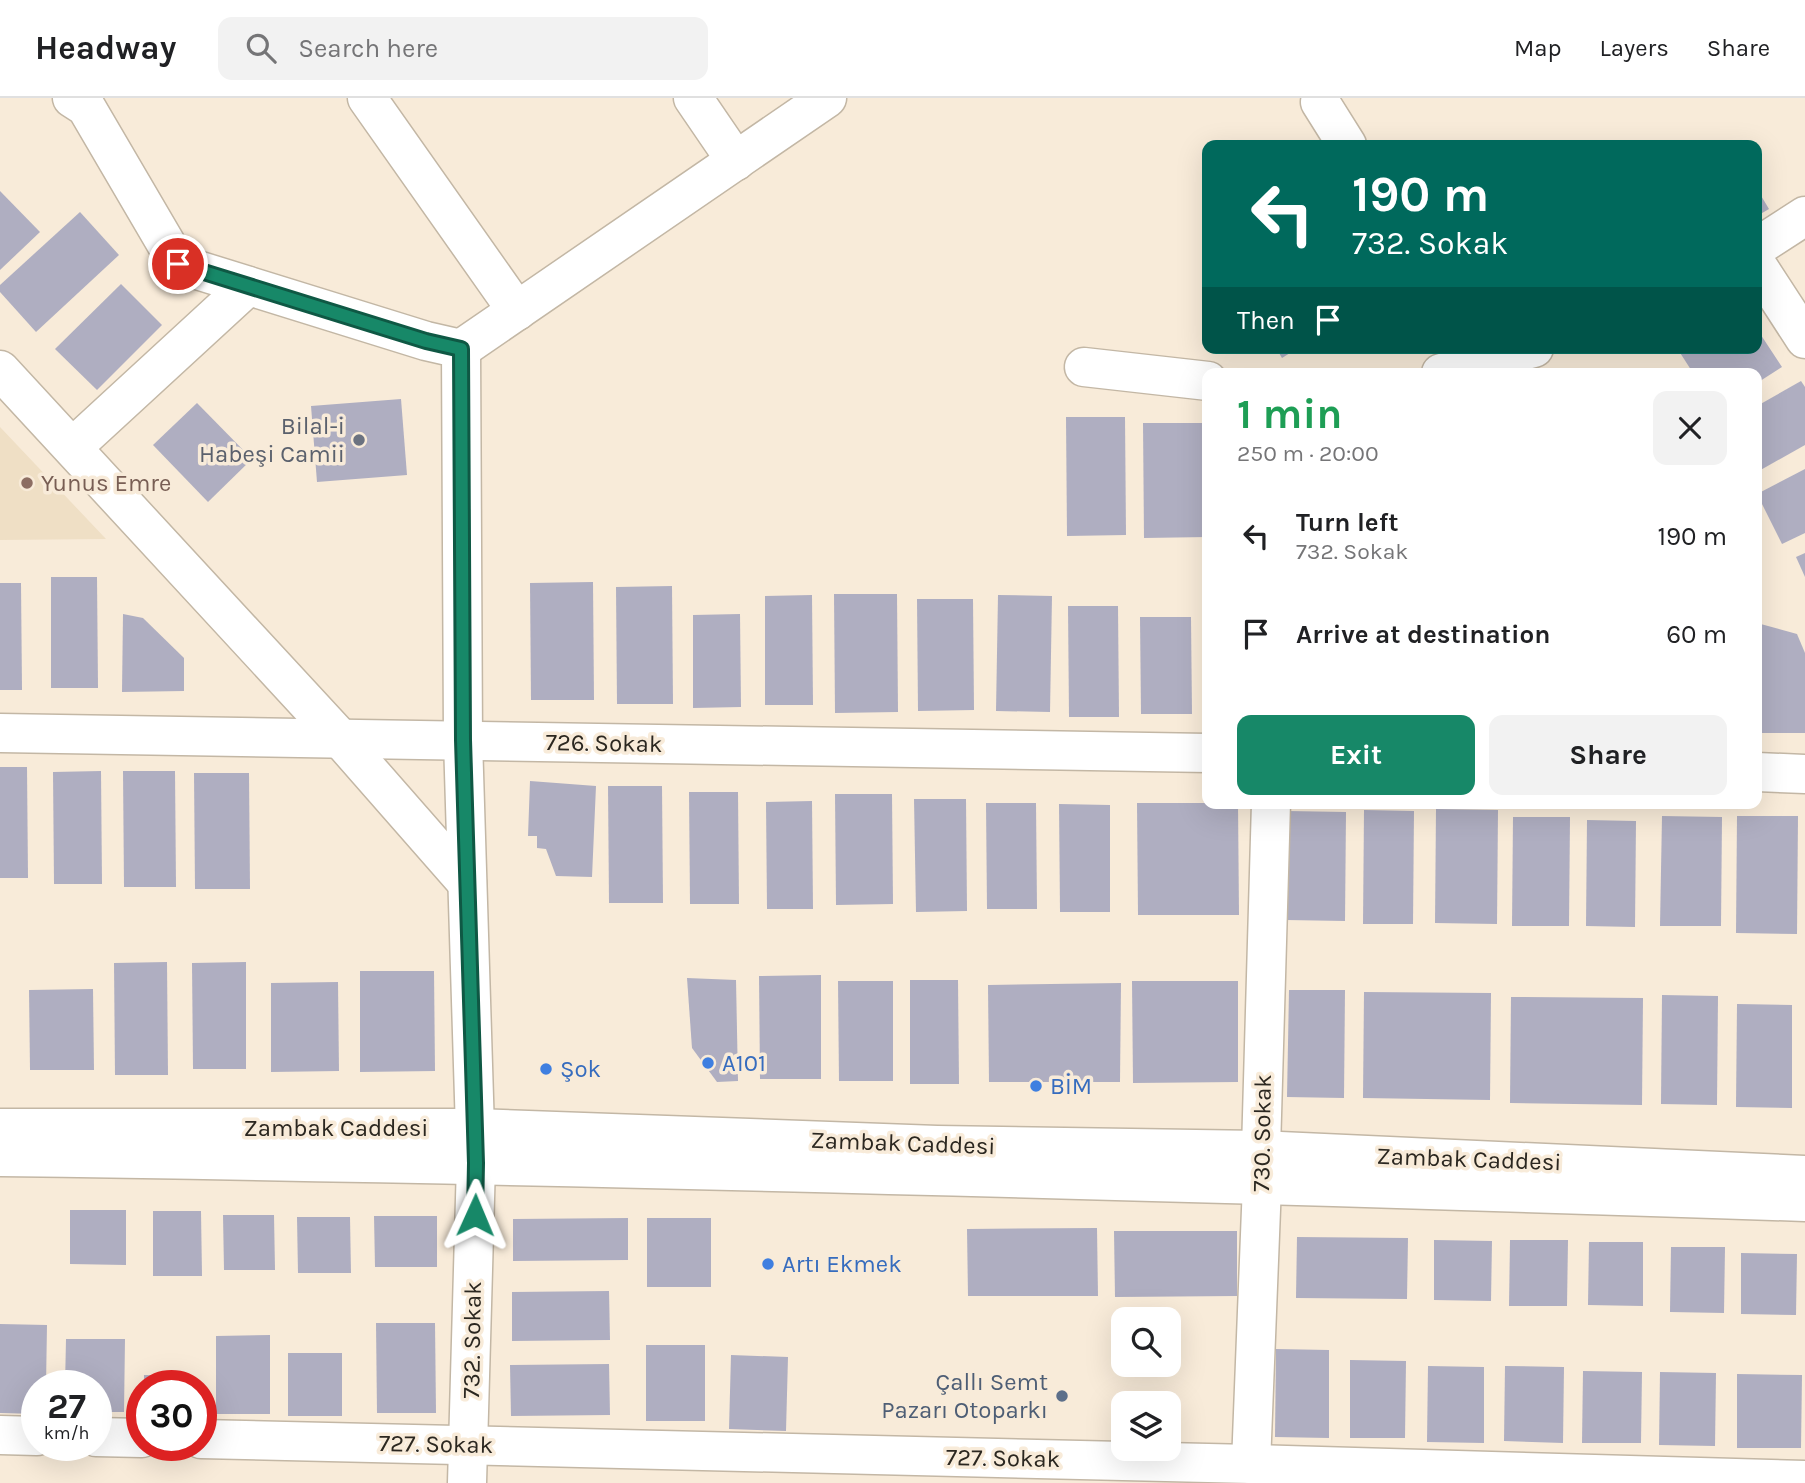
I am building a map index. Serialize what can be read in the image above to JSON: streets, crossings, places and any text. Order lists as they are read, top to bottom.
{
  "streets": {
    "street": [
      "726. Sokak",
      "Zambak Caddesi",
      "730. Sokak",
      "732. Sokak",
      "727. Sokak"
    ]
  },
  "crossings": [
    ["726. Sokak", "732. Sokak"],
    ["Zambak Caddesi", "730. Sokak"],
    ["Zambak Caddesi", "732. Sokak"],
    ["730. Sokak", "727. Sokak"],
    ["732. Sokak", "727. Sokak"]
  ],
  "places": [
    "Bilal-i Habeşi Camii",
    "Yunus Emre",
    "A101",
    "Şok",
    "BİM",
    "Artı Ekmek",
    "Çallı Semt Pazarı Otoparkı"
  ],
  "page": {
    "header": "Headway",
    "search": "Search here",
    "nav": ["Map", "Layers", "Share"],
    "turn": ["190 m", "732. Sokak"],
    "then": "Then",
    "heading": ["1 min", "250 m · 20:00"],
    "list": [
      {
        "name": "Turn left",
        "note": "732. Sokak",
        "value": "190 m"
      },
      {
        "name": "Arrive at destination",
        "value": "60 m"
      }
    ],
    "buttons": ["Exit", "Share"],
    "speed": "27 km/h",
    "limit": "30"
  }
}
